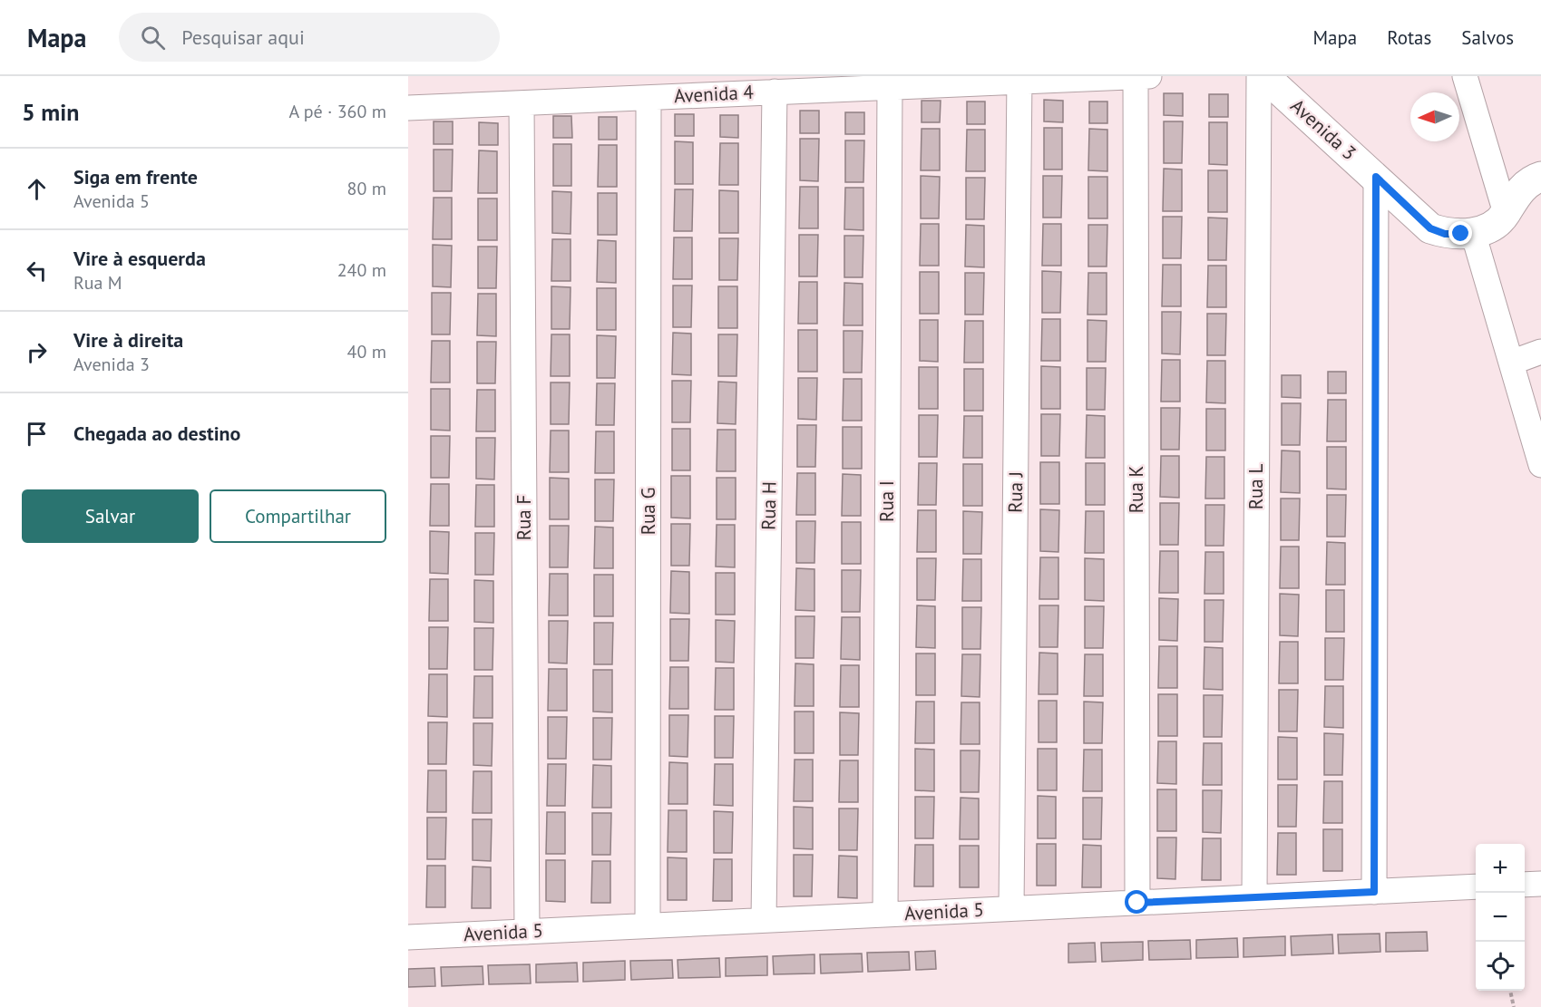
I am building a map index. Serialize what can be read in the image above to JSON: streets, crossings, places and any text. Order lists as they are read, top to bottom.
{
  "streets": {
    "main road": ["Avenida 3"],
    "street": [
      "Avenida 4",
      "Rua L",
      "Rua K",
      "Rua J",
      "Rua I",
      "Rua H",
      "Rua G",
      "Rua F",
      "Avenida 5"
    ]
  },
  "crossings": [
    ["Avenida 4", "Rua K"],
    ["Avenida 4", "Rua J"],
    ["Avenida 4", "Rua I"],
    ["Avenida 4", "Rua H"],
    ["Avenida 4", "Rua G"],
    ["Avenida 4", "Rua F"],
    ["Rua L", "Avenida 5"],
    ["Rua K", "Avenida 5"],
    ["Rua J", "Avenida 5"],
    ["Rua I", "Avenida 5"],
    ["Rua H", "Avenida 5"],
    ["Rua G", "Avenida 5"],
    ["Rua F", "Avenida 5"]
  ],
  "north": "left",
  "page": {
    "header": "Mapa",
    "search": "Pesquisar aqui",
    "nav": ["Mapa", "Rotas", "Salvos"],
    "heading": ["5 min", "A pé · 360 m"],
    "list": [
      ["Siga em frente", "Avenida 5", "80 m"],
      ["Vire à esquerda", "Rua M", "240 m"],
      ["Vire à direita", "Avenida 3", "40 m"],
      "Chegada ao destino"
    ],
    "buttons": ["Salvar", "Compartilhar"],
    "map_buttons": ["+", "−"]
  }
}
